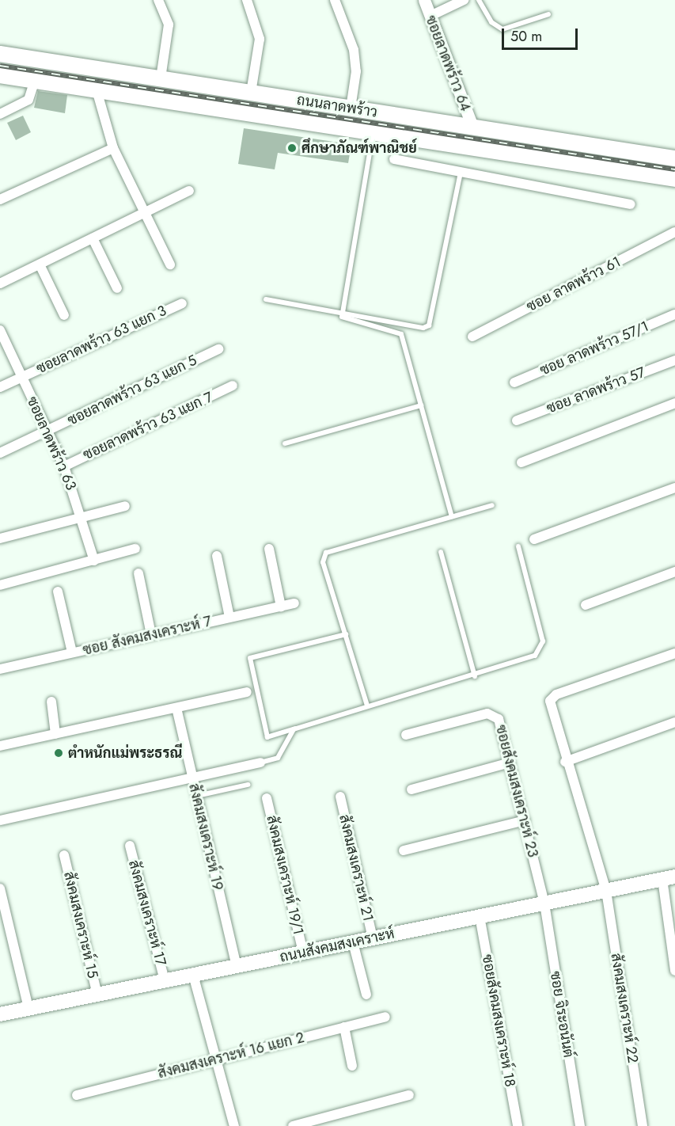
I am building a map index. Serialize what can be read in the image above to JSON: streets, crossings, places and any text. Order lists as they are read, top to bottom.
{
  "streets": {
    "main road": ["ถนนลาดพร้าว", "ถนนสังคมสงเคราะห์"],
    "street": [
      "ซอยลาดพร้าว 64",
      "ซอย ลาดพร้าว 61",
      "ซอยลาดพร้าว 63 แยก 3",
      "ซอย ลาดพร้าว 57/1",
      "ซอยลาดพร้าว 63 แยก 5",
      "ซอย ลาดพร้าว 57",
      "ซอยลาดพร้าว 63 แยก 7",
      "ซอยลาดพร้าว 63",
      "ซอย สังคมสงเคราะห์ 7",
      "ซอยสังคมสงเคราะห์ 23",
      "สังคมสงเคราะห์ 19",
      "สังคมสงเคราะห์ 21",
      "สังคมสงเคราะห์ 19/1",
      "สังคมสงเคราะห์ 17",
      "สังคมสงเคราะห์ 15",
      "สังคมสงเคราะห์ 22",
      "ซอย จิระอนันต์",
      "ซอยสังคมสงเคราะห์ 18",
      "สังคมสงเคราะห์ 16 แยก 2"
    ]
  },
  "crossings": [
    ["ซอยลาดพร้าว 64", "ถนนลาดพร้าว"],
    ["ซอยลาดพร้าว 63 แยก 3", "ซอยลาดพร้าว 63"],
    ["ซอยลาดพร้าว 63 แยก 5", "ซอยลาดพร้าว 63"],
    ["ซอยลาดพร้าว 63 แยก 7", "ซอยลาดพร้าว 63"],
    ["ซอยสังคมสงเคราะห์ 23", "ถนนสังคมสงเคราะห์"],
    ["ซอยสังคมสงเคราะห์ 23", "ซอย จิระอนันต์"],
    ["สังคมสงเคราะห์ 19", "ถนนสังคมสงเคราะห์"],
    ["สังคมสงเคราะห์ 21", "ถนนสังคมสงเคราะห์"],
    ["สังคมสงเคราะห์ 19/1", "ถนนสังคมสงเคราะห์"],
    ["สังคมสงเคราะห์ 17", "ถนนสังคมสงเคราะห์"],
    ["สังคมสงเคราะห์ 15", "ถนนสังคมสงเคราะห์"],
    ["ถนนสังคมสงเคราะห์", "สังคมสงเคราะห์ 22"],
    ["ถนนสังคมสงเคราะห์", "ซอย จิระอนันต์"],
    ["ถนนสังคมสงเคราะห์", "ซอยสังคมสงเคราะห์ 18"]
  ],
  "places": ["ศึกษาภัณฑ์พาณิชย์", "ตำหนักแม่พระธรณี"],
  "scale_bar": "50 m"
}
